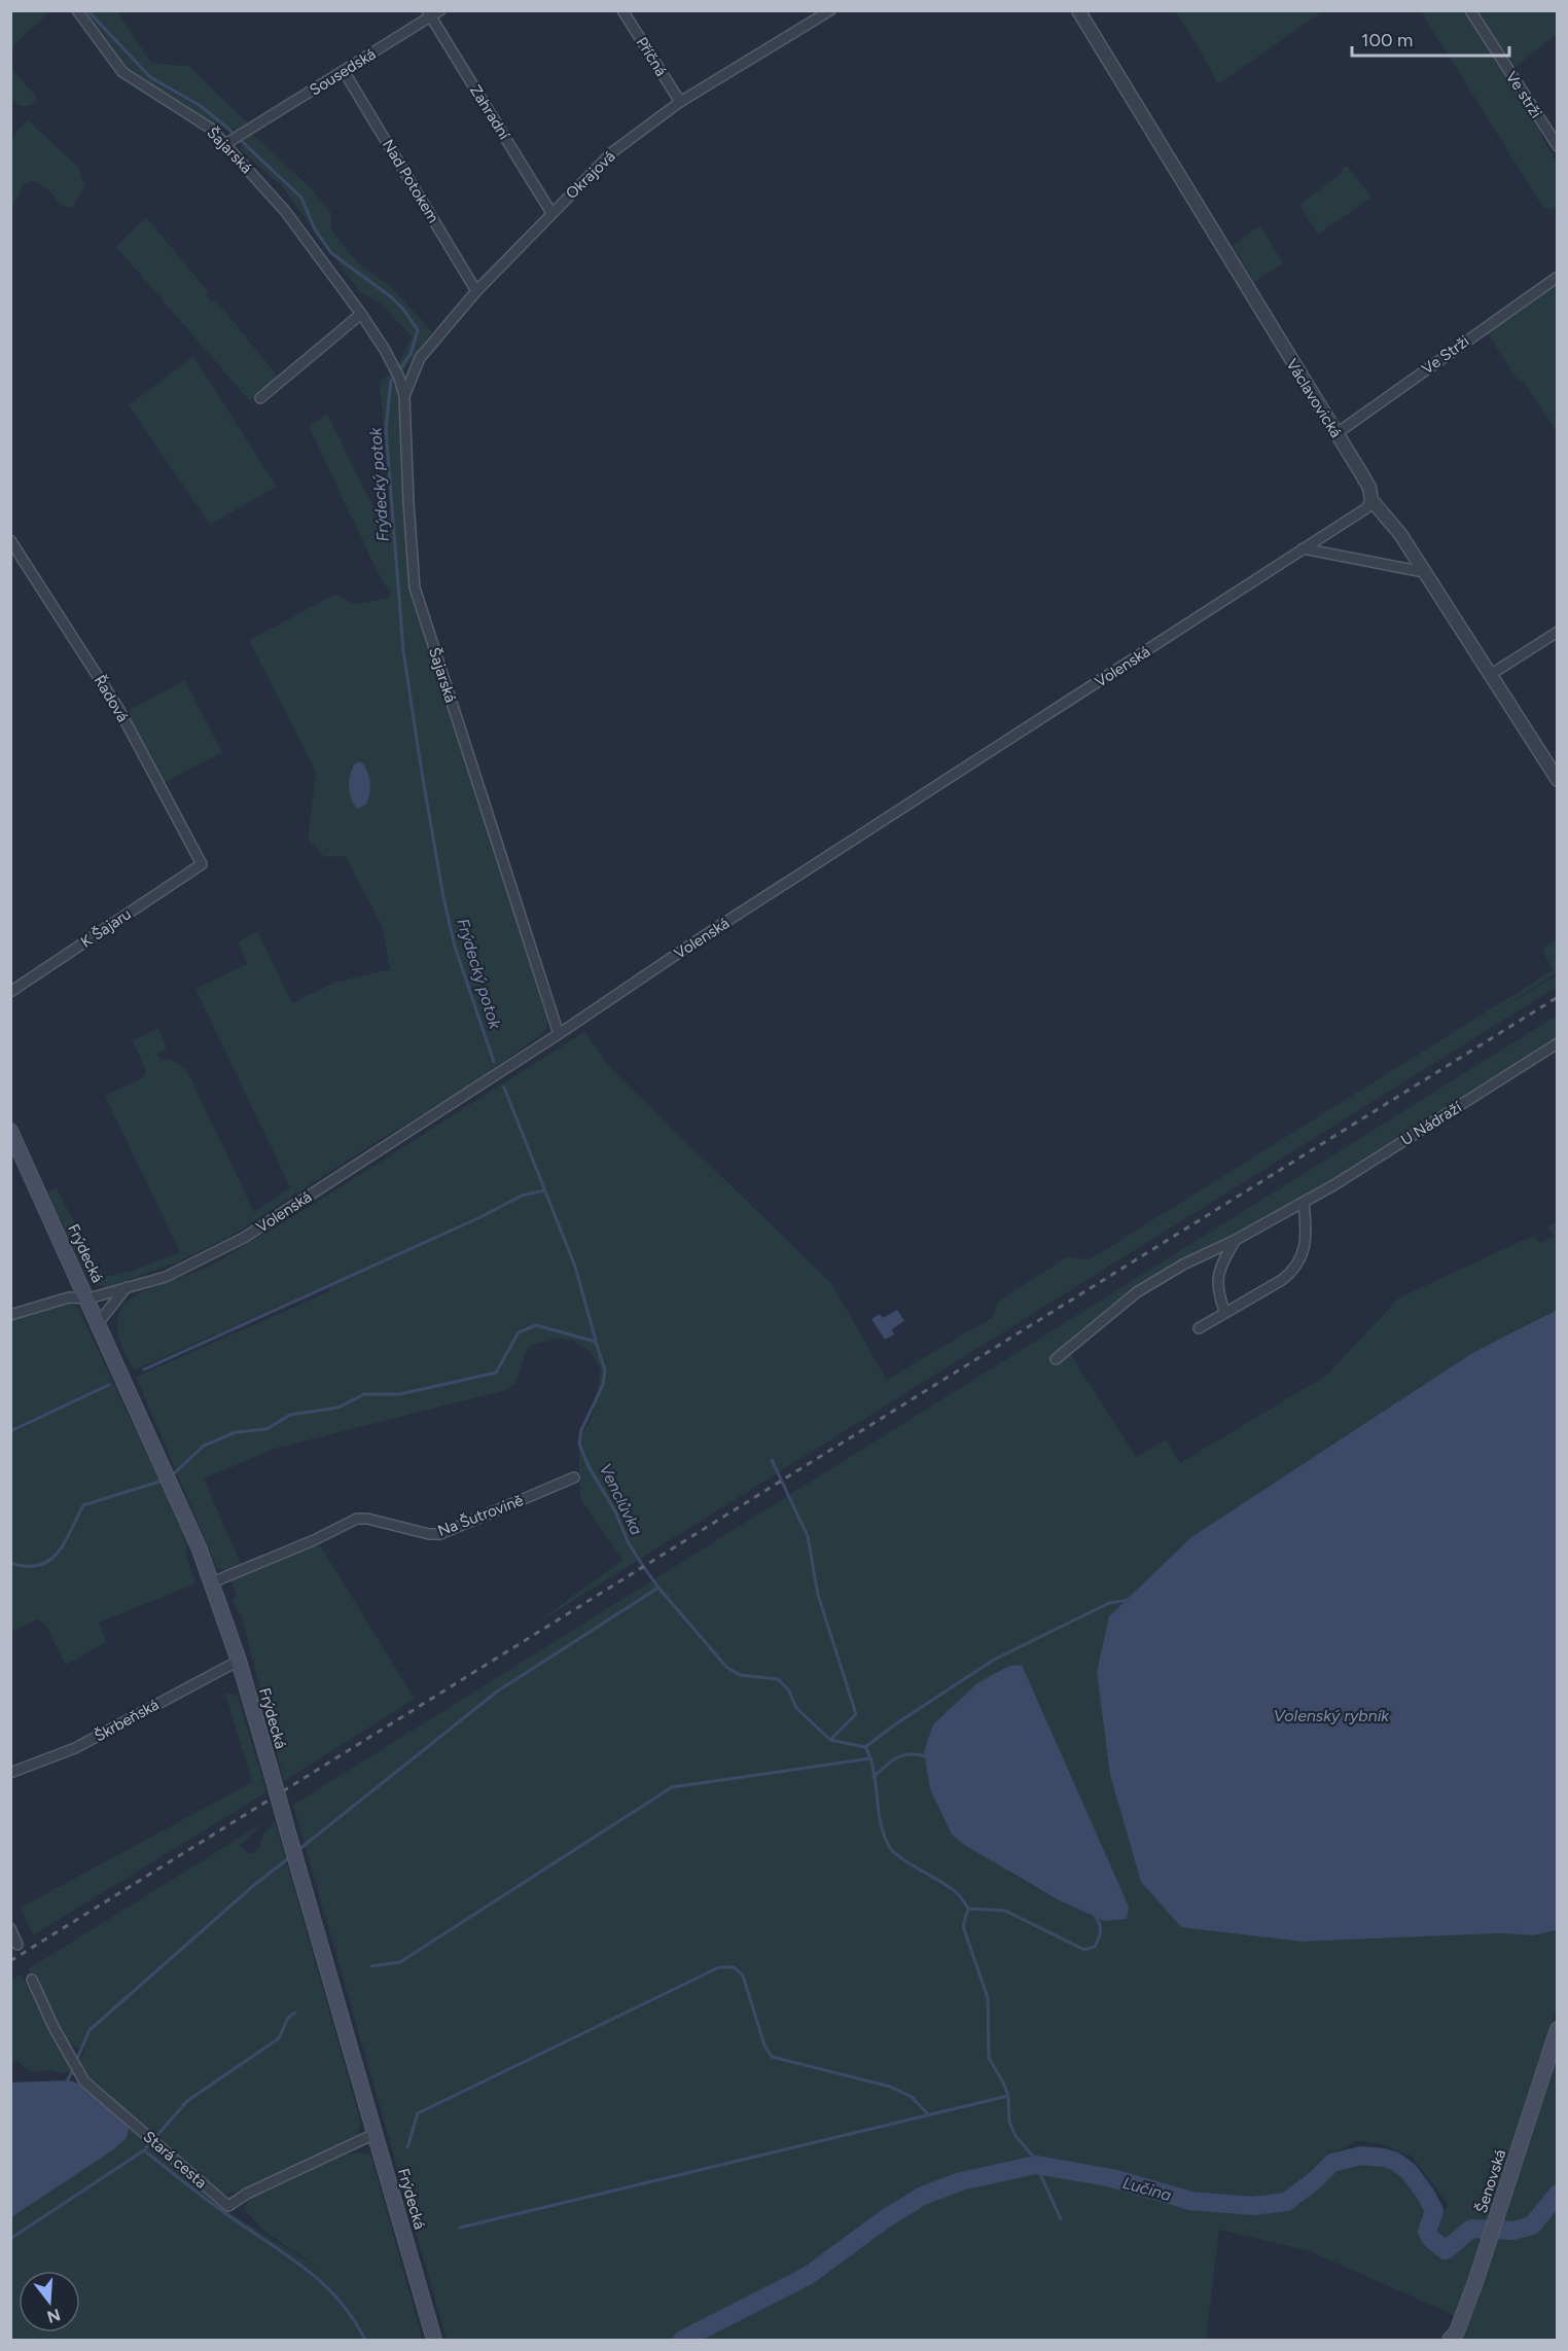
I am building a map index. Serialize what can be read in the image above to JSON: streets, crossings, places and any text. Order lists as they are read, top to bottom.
{
  "streets": {
    "main road": ["Frýdecká", "Šenovská"],
    "street": [
      "Příčná",
      "Sousedská",
      "Ve strži",
      "Zahradní",
      "Šajarská",
      "Okrajová",
      "Nad Potokem",
      "Ve Strži",
      "Václavovická",
      "Volenská",
      "Řadová",
      "K Šajaru",
      "U Nádraží",
      "Na Šutrovině",
      "Škrbeňská",
      "Stará cesta"
    ]
  },
  "crossings": [
    ["Příčná", "Okrajová"],
    ["Sousedská", "Zahradní"],
    ["Sousedská", "Šajarská"],
    ["Sousedská", "Nad Potokem"],
    ["Zahradní", "Okrajová"],
    ["Šajarská", "Okrajová"],
    ["Šajarská", "Volenská"],
    ["Okrajová", "Nad Potokem"],
    ["Ve Strži", "Václavovická"],
    ["Václavovická", "Volenská"],
    ["Volenská", "Frýdecká"],
    ["Řadová", "K Šajaru"],
    ["Frýdecká", "Na Šutrovině"],
    ["Frýdecká", "Škrbeňská"],
    ["Frýdecká", "Stará cesta"]
  ],
  "water": [
    "Frýdecký potok",
    "Venclůvka",
    "Volenský rybník",
    "Lučina"
  ],
  "scale_bar": "100 m",
  "north": "bottom"
}
